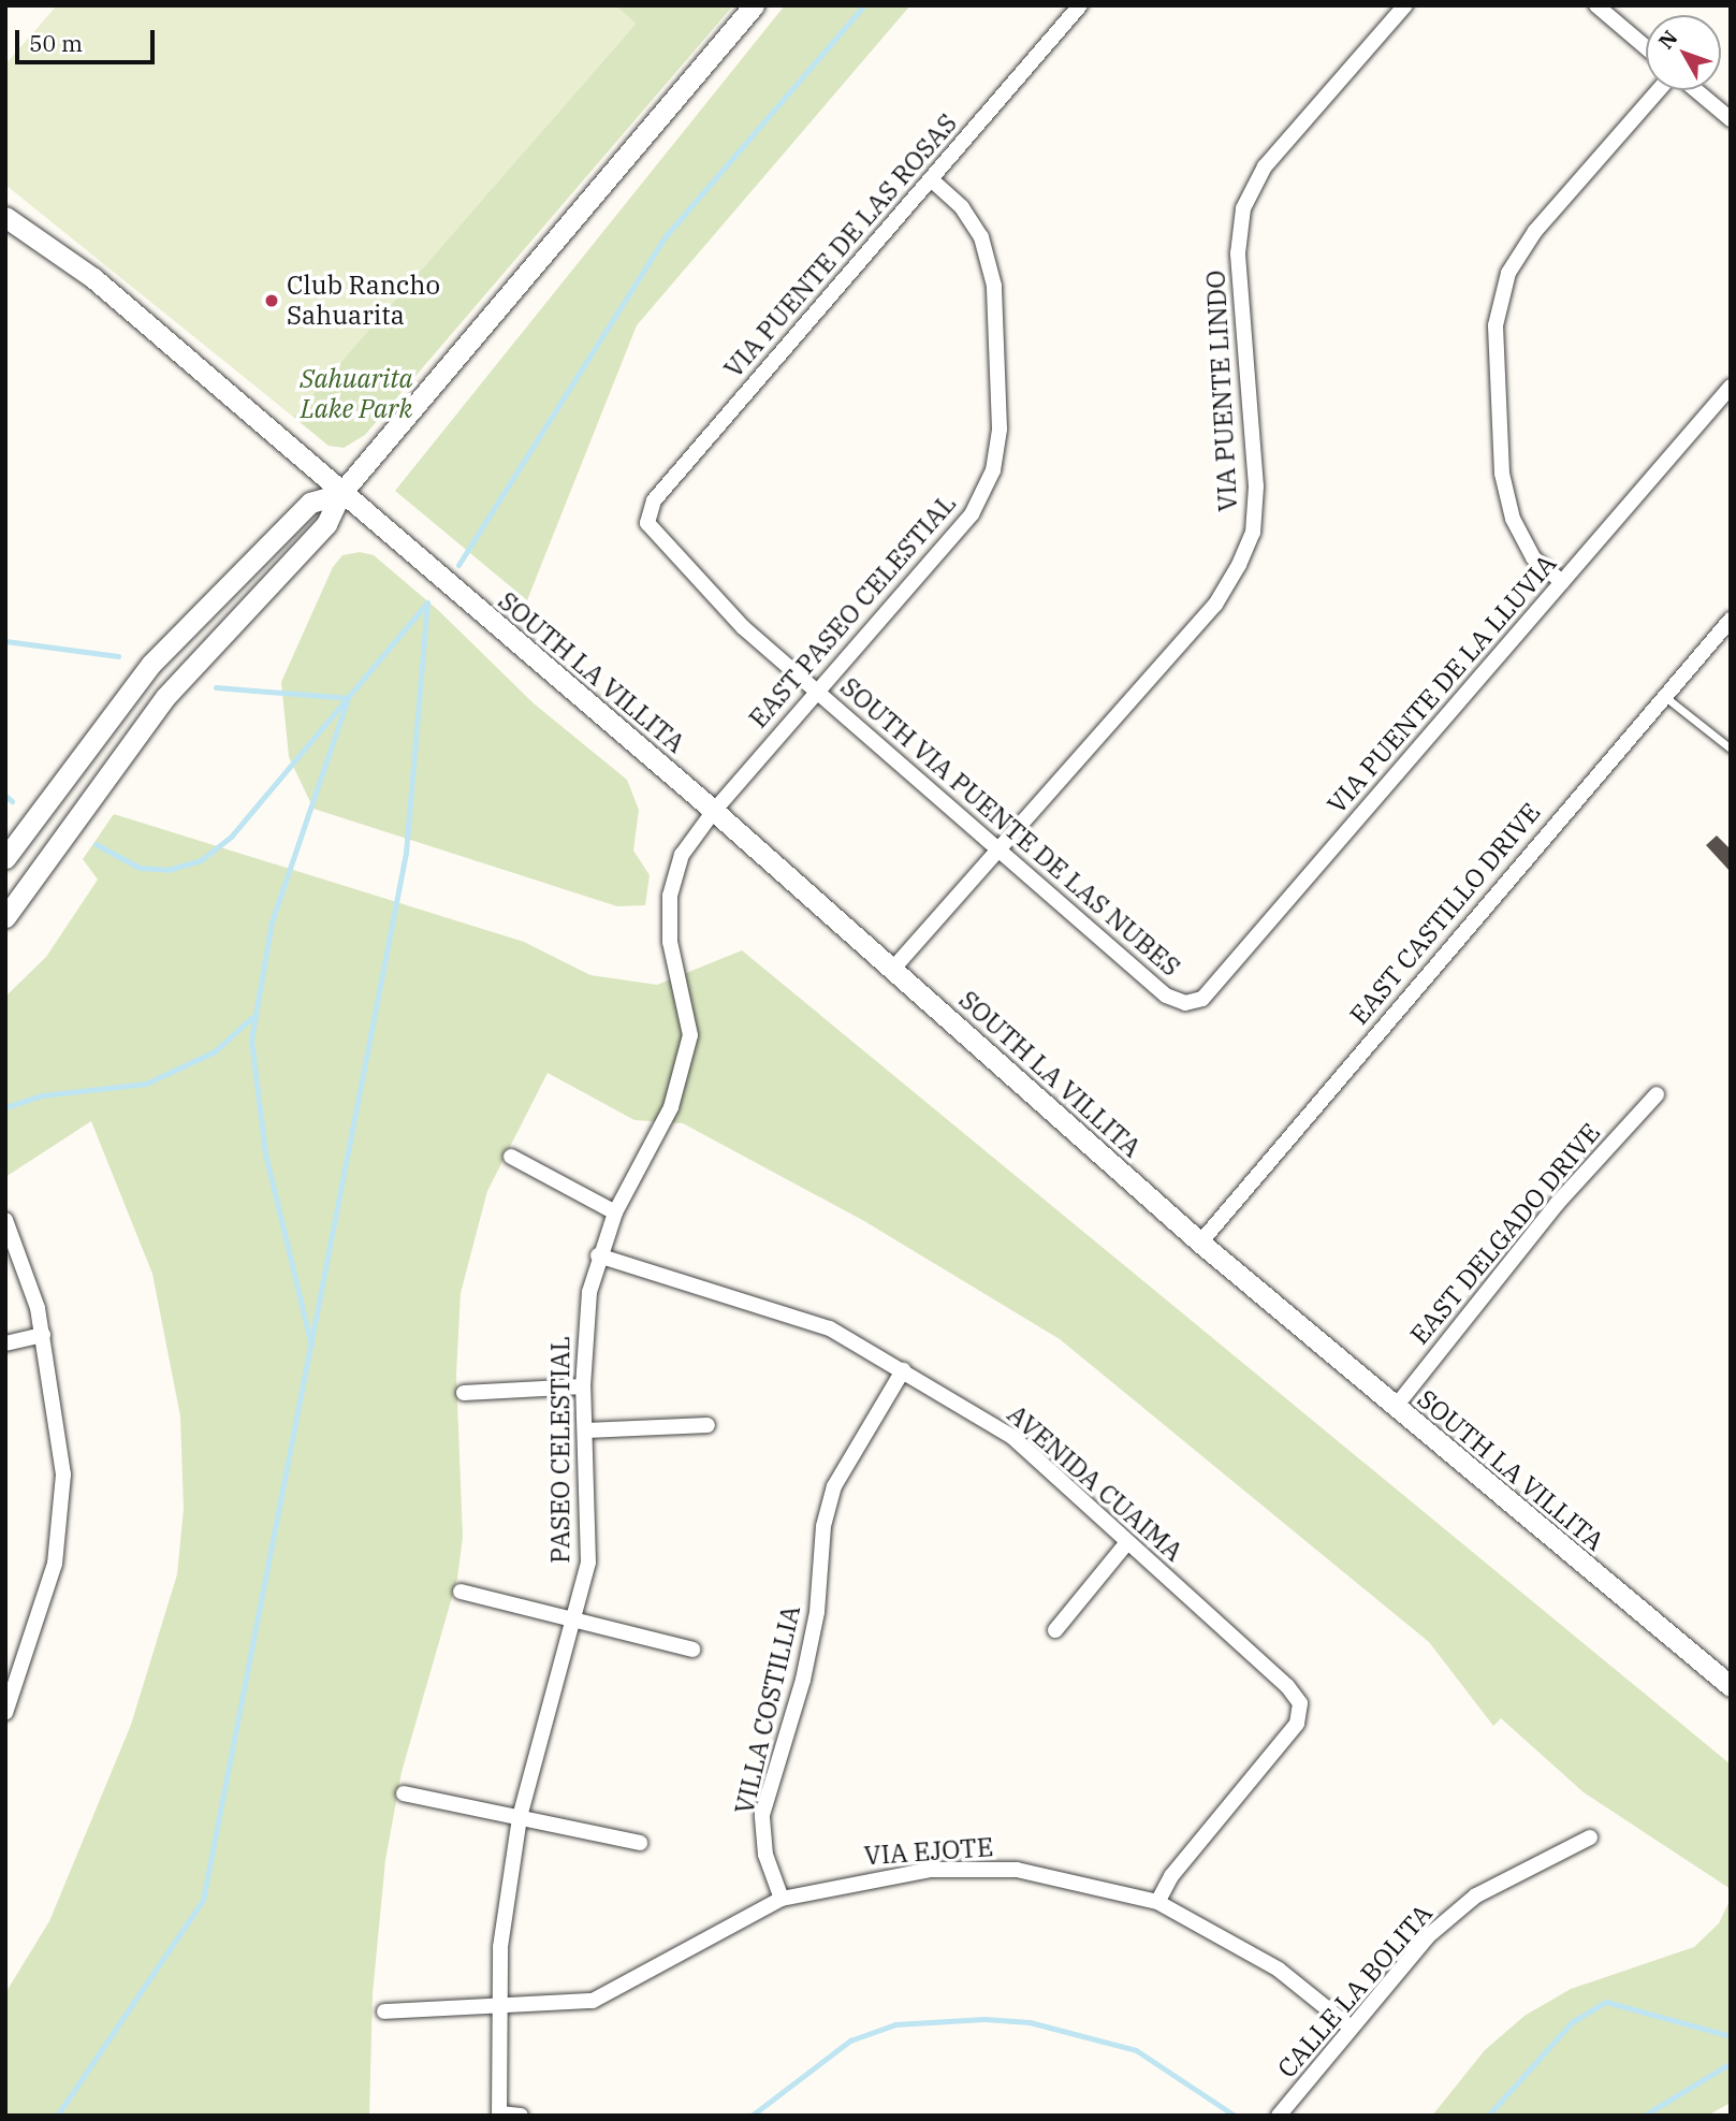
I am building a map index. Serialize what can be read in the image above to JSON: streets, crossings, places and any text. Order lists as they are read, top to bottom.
{
  "streets": {
    "street": [
      "VIA PUENTE DE LAS ROSAS",
      "VIA PUENTE LINDO",
      "EAST PASEO CELESTIAL",
      "SOUTH LA VILLITA",
      "VIA PUENTE DE LA LLUVIA",
      "SOUTH VIA PUENTE DE LAS NUBES",
      "EAST CASTILLO DRIVE",
      "EAST DELGADO DRIVE",
      "PASEO CELESTIAL",
      "AVENIDA CUAIMA",
      "VILLA COSTILLIA",
      "VIA EJOTE",
      "CALLE LA BOLITA"
    ]
  },
  "crossings": [
    ["VIA PUENTE DE LAS ROSAS", "EAST PASEO CELESTIAL"],
    ["VIA PUENTE DE LAS ROSAS", "SOUTH VIA PUENTE DE LAS NUBES"],
    ["VIA PUENTE LINDO", "SOUTH LA VILLITA"],
    ["VIA PUENTE LINDO", "SOUTH VIA PUENTE DE LAS NUBES"],
    ["EAST PASEO CELESTIAL", "SOUTH LA VILLITA"],
    ["EAST PASEO CELESTIAL", "SOUTH VIA PUENTE DE LAS NUBES"],
    ["EAST PASEO CELESTIAL", "PASEO CELESTIAL"],
    ["SOUTH LA VILLITA", "EAST CASTILLO DRIVE"],
    ["SOUTH LA VILLITA", "EAST DELGADO DRIVE"],
    ["SOUTH LA VILLITA", "PASEO CELESTIAL"],
    ["VIA PUENTE DE LA LLUVIA", "SOUTH VIA PUENTE DE LAS NUBES"],
    ["PASEO CELESTIAL", "AVENIDA CUAIMA"],
    ["PASEO CELESTIAL", "VIA EJOTE"],
    ["AVENIDA CUAIMA", "VILLA COSTILLIA"],
    ["AVENIDA CUAIMA", "VIA EJOTE"],
    ["VILLA COSTILLIA", "VIA EJOTE"],
    ["VIA EJOTE", "CALLE LA BOLITA"]
  ],
  "parks": ["Sahuarita Lake Park"],
  "places": ["Club Rancho Sahuarita"],
  "scale_bar": "50 m",
  "north": "top left"
}
